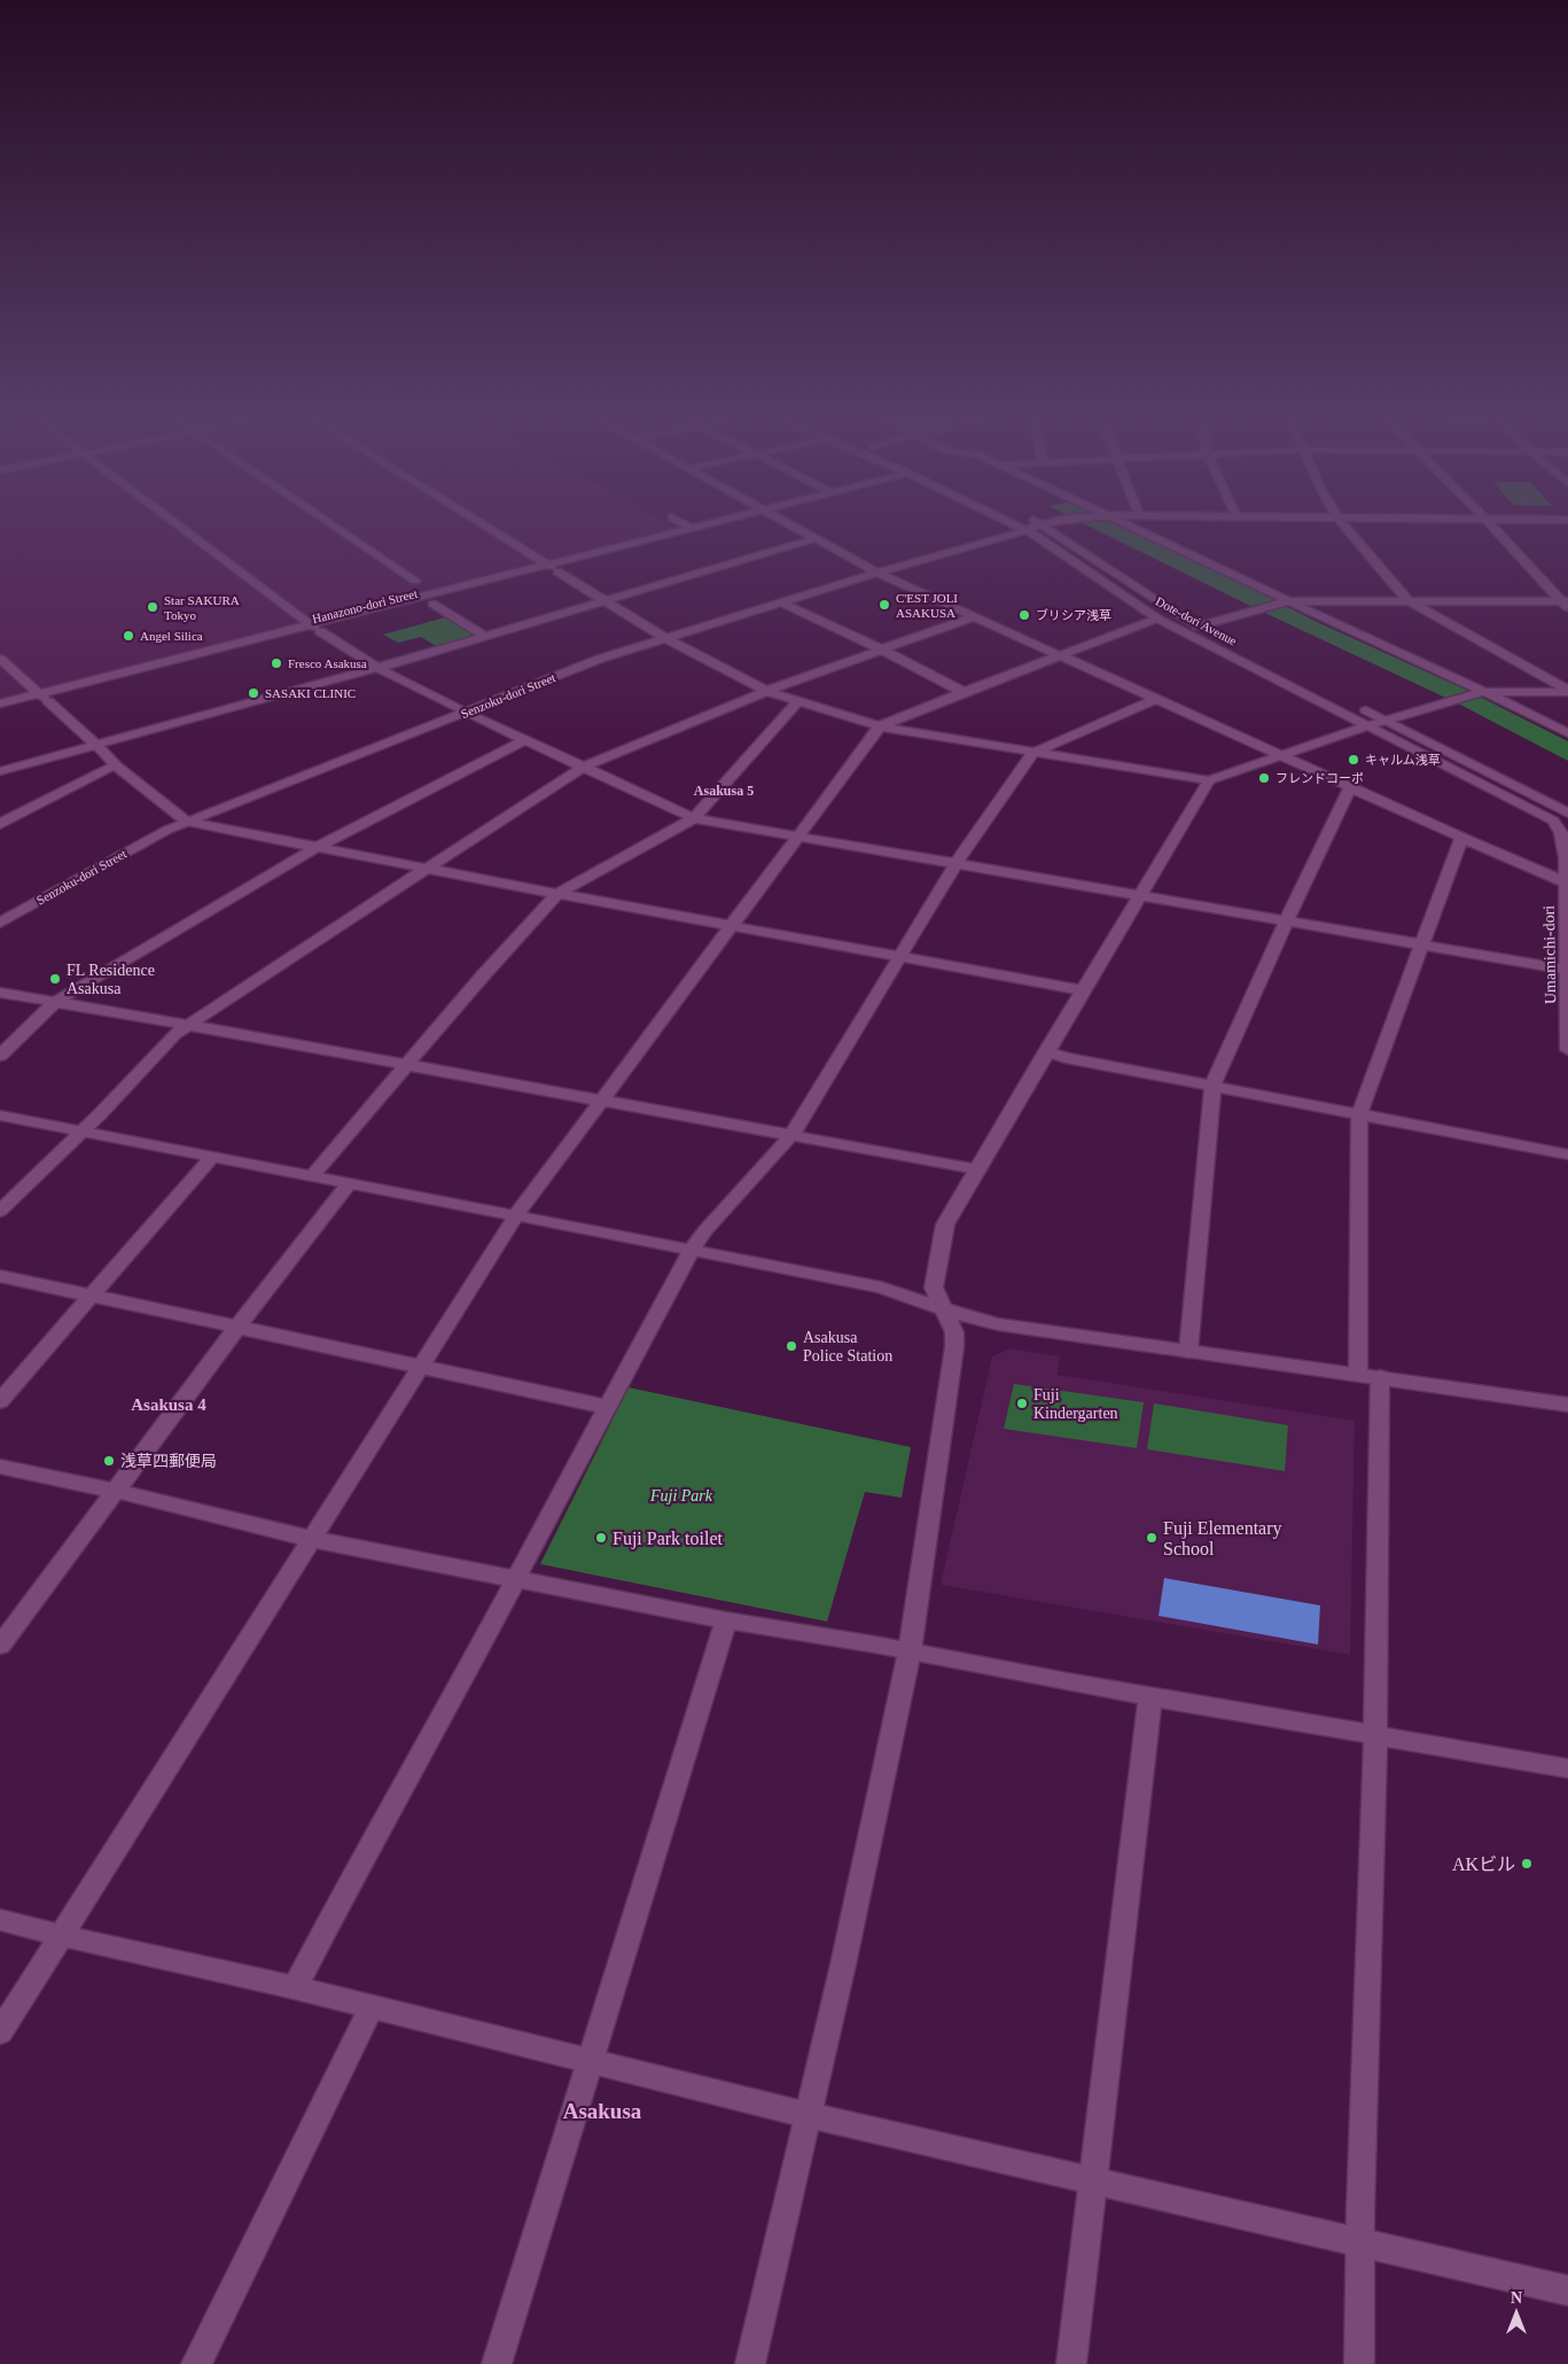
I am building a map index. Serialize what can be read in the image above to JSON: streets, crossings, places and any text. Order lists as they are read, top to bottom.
{
  "streets": {
    "street": [
      "Hanazono-dori Street",
      "Dote-dori Avenue",
      "Senzoku-dori Street",
      "Umamichi-dori"
    ]
  },
  "crossings": [
    ["Dote-dori Avenue", "Senzoku-dori Street"],
    ["Dote-dori Avenue", "Umamichi-dori"]
  ],
  "districts": ["Asakusa 5", "Asakusa 4", "Asakusa"],
  "parks": ["Fuji Park"],
  "places": [
    "C'EST JOLI ASAKUSA",
    "Star SAKURA Tokyo",
    "ブリシア浅草",
    "Angel Silica",
    "Fresco Asakusa",
    "SASAKI CLINIC",
    "キャルム浅草",
    "フレンドコーポ",
    "FL Residence Asakusa",
    "Asakusa Police Station",
    "Fuji Kindergarten",
    "浅草四郵便局",
    "Fuji Park toilet",
    "Fuji Elementary School",
    "AKビル"
  ],
  "north": "top"
}
